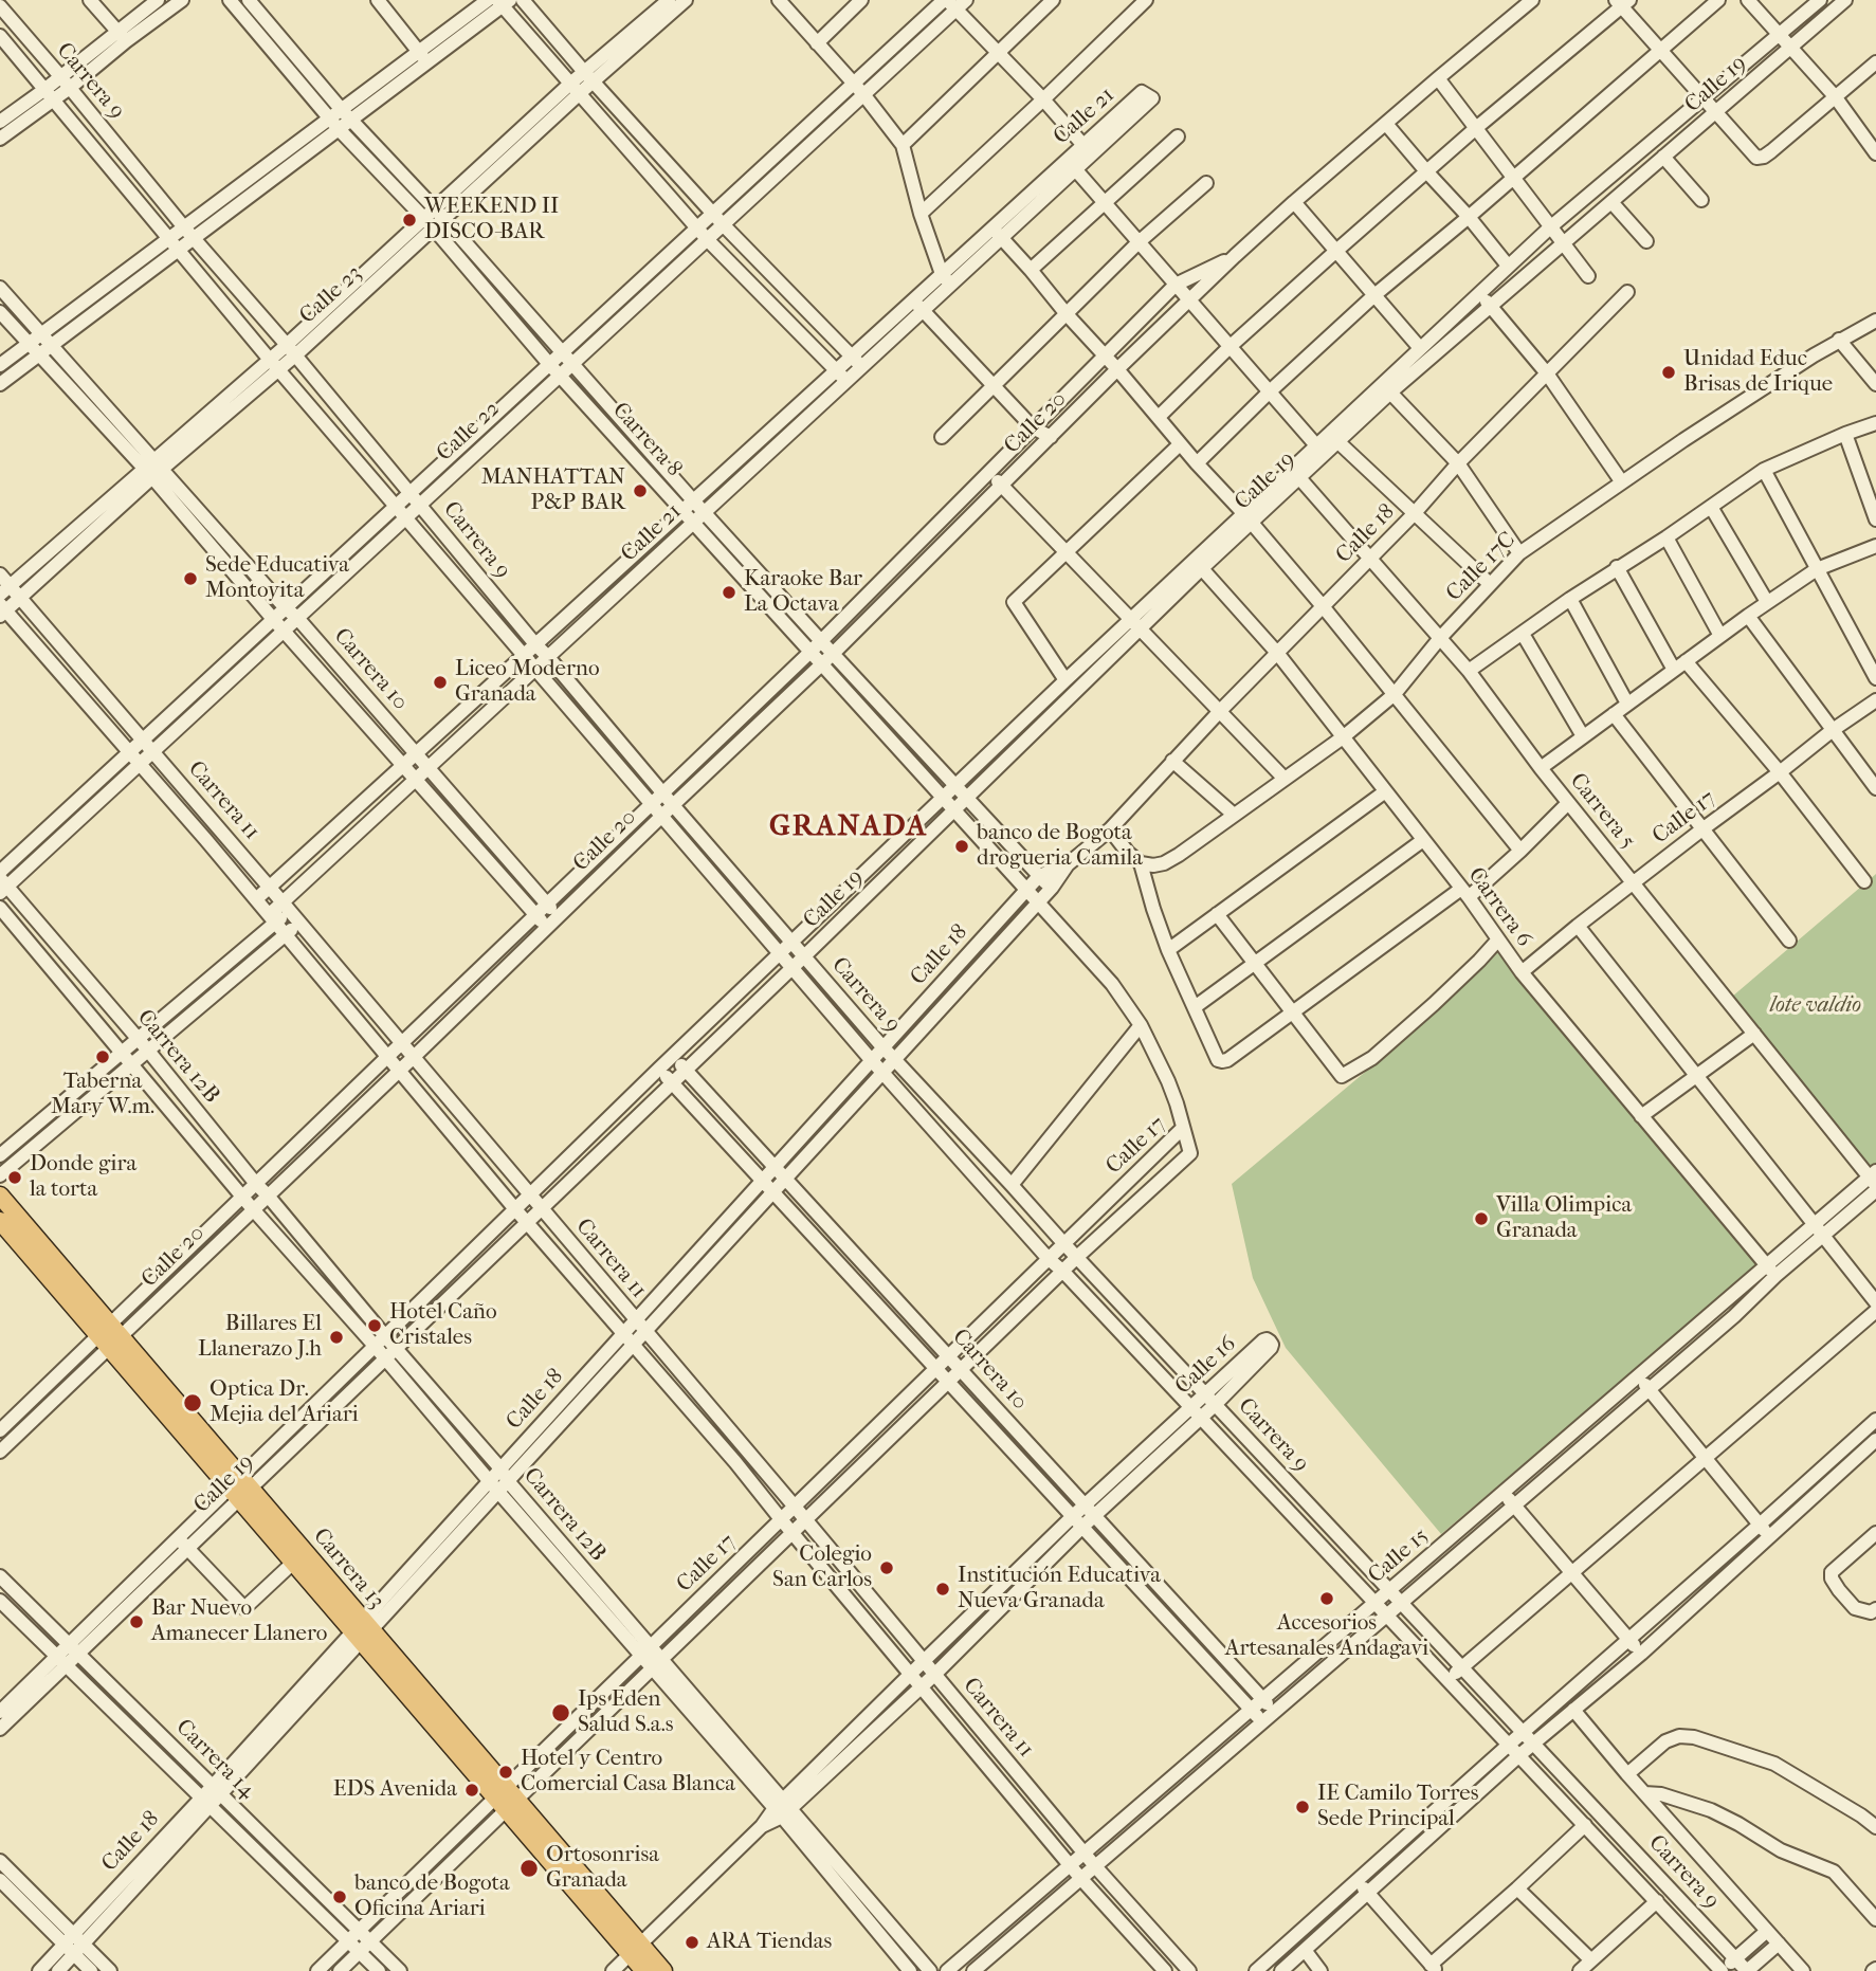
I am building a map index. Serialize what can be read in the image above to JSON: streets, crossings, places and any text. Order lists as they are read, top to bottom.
{
  "streets": {
    "main road": ["Carrera 13"],
    "street": [
      "Carrera 9",
      "Calle 19",
      "Calle 21",
      "Calle 23",
      "Calle 20",
      "Calle 22",
      "Carrera 8",
      "Calle 18",
      "Calle 17C",
      "Carrera 10",
      "Carrera 11",
      "Carrera 5",
      "Calle 17",
      "Carrera 6",
      "Carrera 12B",
      "Calle 16",
      "Calle 15",
      "Carrera 14"
    ]
  },
  "crossings": [
    ["Carrera 9", "Calle 19"],
    ["Carrera 9", "Calle 21"],
    ["Carrera 9", "Calle 23"],
    ["Carrera 9", "Calle 20"],
    ["Carrera 9", "Calle 22"],
    ["Carrera 9", "Calle 18"],
    ["Carrera 9", "Calle 17"],
    ["Carrera 9", "Calle 16"],
    ["Carrera 9", "Calle 15"],
    ["Calle 19", "Carrera 8"],
    ["Calle 19", "Carrera 10"],
    ["Calle 19", "Carrera 11"],
    ["Calle 19", "Carrera 5"],
    ["Calle 19", "Carrera 6"],
    ["Calle 19", "Carrera 12B"],
    ["Calle 19", "Carrera 13"],
    ["Calle 19", "Carrera 14"],
    ["Calle 21", "Carrera 8"],
    ["Calle 21", "Carrera 10"],
    ["Calle 21", "Carrera 11"],
    ["Calle 21", "Carrera 12B"],
    ["Calle 23", "Carrera 8"],
    ["Calle 23", "Carrera 10"],
    ["Calle 23", "Carrera 11"],
    ["Calle 20", "Carrera 8"],
    ["Calle 20", "Carrera 10"],
    ["Calle 20", "Carrera 11"],
    ["Calle 20", "Carrera 12B"],
    ["Calle 20", "Carrera 13"],
    ["Calle 22", "Carrera 8"],
    ["Calle 22", "Carrera 10"],
    ["Calle 22", "Carrera 11"],
    ["Calle 22", "Carrera 12B"],
    ["Carrera 8", "Calle 18"],
    ["Carrera 8", "Calle 17"],
    ["Calle 18", "Carrera 10"],
    ["Calle 18", "Carrera 11"],
    ["Calle 18", "Carrera 5"],
    ["Calle 18", "Carrera 6"],
    ["Calle 18", "Carrera 12B"],
    ["Calle 18", "Carrera 13"],
    ["Calle 18", "Carrera 14"],
    ["Calle 17C", "Carrera 5"],
    ["Calle 17C", "Carrera 6"],
    ["Carrera 10", "Calle 17"],
    ["Carrera 10", "Calle 16"],
    ["Carrera 10", "Calle 15"],
    ["Carrera 11", "Calle 17"],
    ["Carrera 11", "Calle 16"],
    ["Carrera 11", "Calle 15"],
    ["Carrera 5", "Calle 17"],
    ["Carrera 5", "Calle 15"],
    ["Calle 17", "Carrera 6"],
    ["Calle 17", "Carrera 12B"],
    ["Calle 17", "Carrera 13"],
    ["Calle 17", "Carrera 14"],
    ["Carrera 6", "Calle 15"],
    ["Carrera 12B", "Calle 16"],
    ["Calle 16", "Carrera 13"]
  ],
  "districts": ["GRANADA"],
  "parks": ["lote valdio"],
  "places": [
    "WEEKEND II DISCO-BAR",
    "Unidad Educ Brisas de Irique",
    "MANHATTAN P&P BAR",
    "Sede Educativa Montoyita",
    "Karaoke Bar La Octava",
    "Liceo Moderno Granada",
    "banco de Bogota drogueria Camila",
    "Taberna Mary W.m.",
    "Donde gira la torta",
    "Villa Olimpica Granada",
    "Hotel Caño Cristales",
    "Billares El Llanerazo J.h",
    "Optica Dr. Mejia del Ariari",
    "Colegio San Carlos",
    "Institución Educativa Nueva Granada",
    "Accesorios Artesanales Andagavi",
    "Bar Nuevo Amanecer Llanero",
    "Ips Eden Salud S.a.s",
    "Hotel y Centro Comercial Casa Blanca",
    "EDS Avenida",
    "IE Camilo Torres Sede Principal",
    "Ortosonrisa Granada",
    "banco de Bogota Oficina Ariari",
    "ARA Tiendas"
  ]
}
